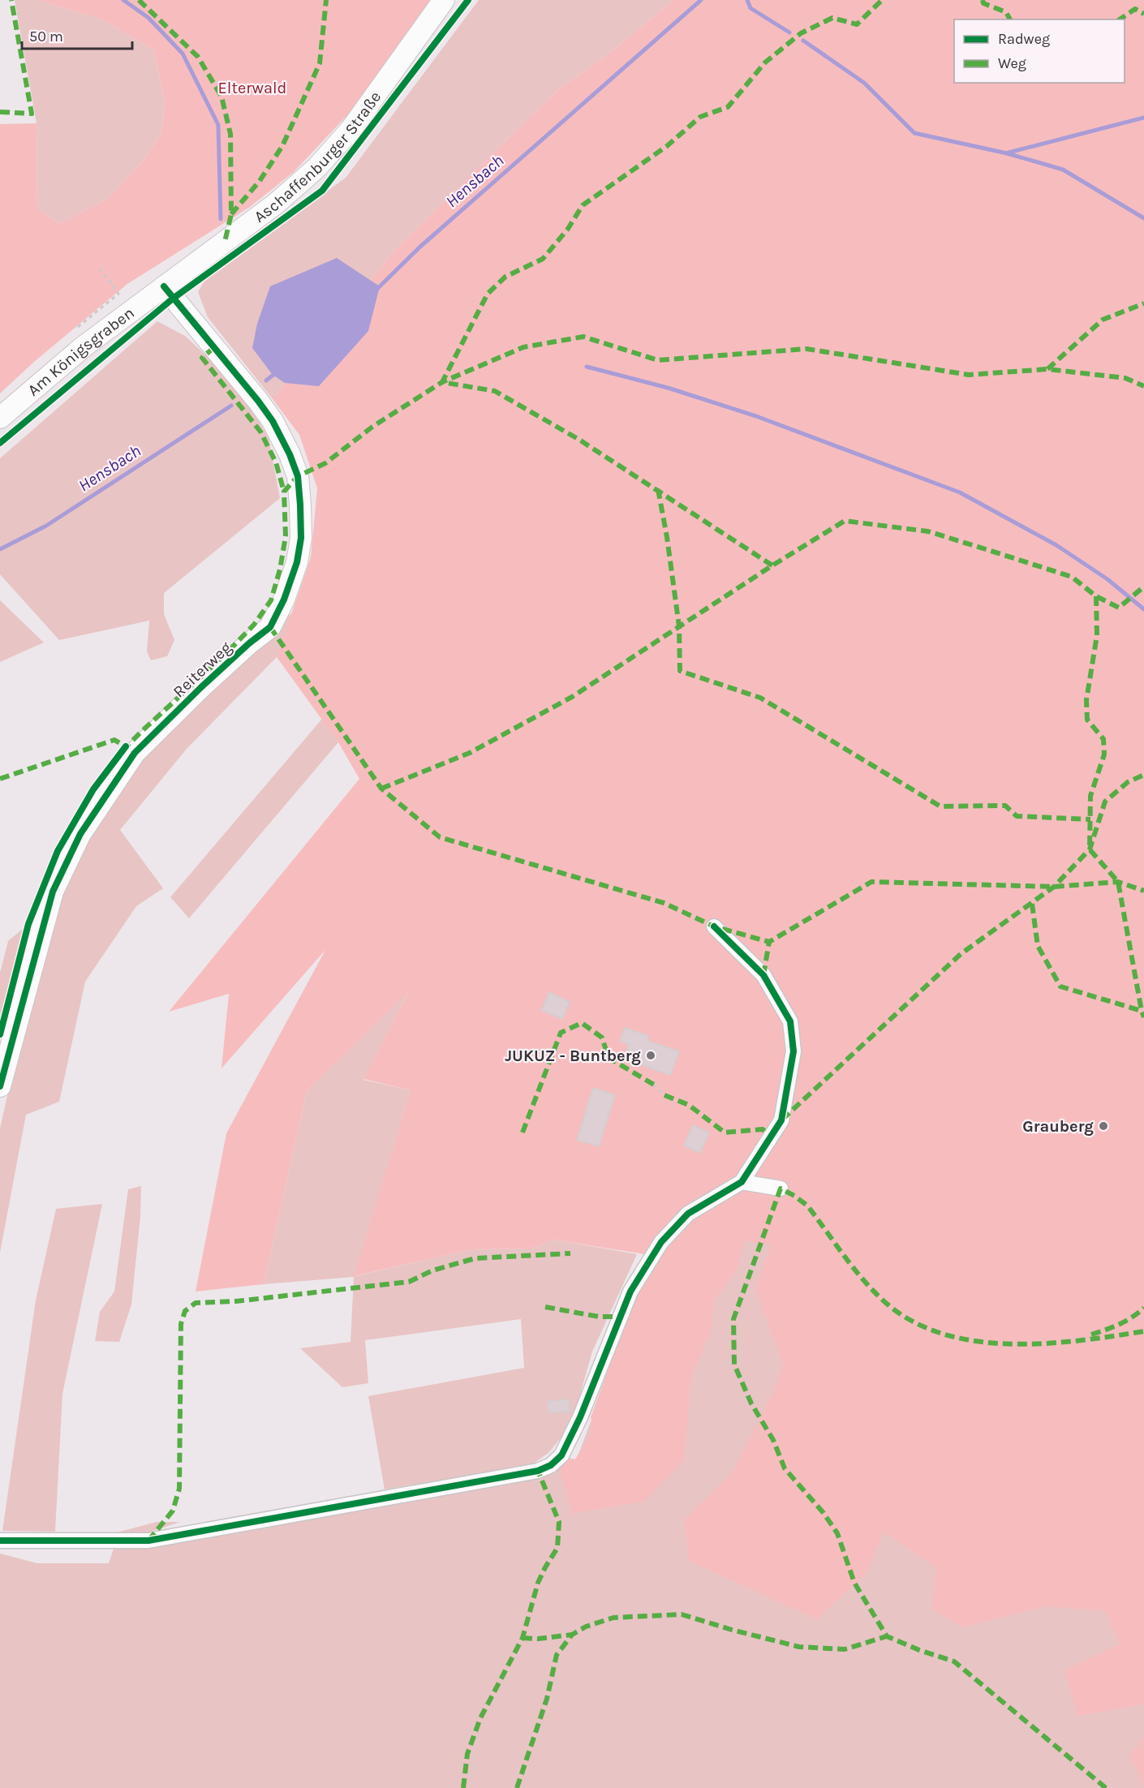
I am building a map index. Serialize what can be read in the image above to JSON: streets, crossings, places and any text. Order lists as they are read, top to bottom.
{
  "streets": {
    "street": ["Aschaffenburger Straße", "Am Königsgraben", "Reiterweg"]
  },
  "crossings": [
    ["Aschaffenburger Straße", "Am Königsgraben"],
    ["Aschaffenburger Straße", "Reiterweg"],
    ["Am Königsgraben", "Reiterweg"]
  ],
  "water": ["Hensbach"],
  "parks": ["Elterwald"],
  "places": ["JUKUZ - Buntberg", "Grauberg"],
  "legend": ["Radweg", "Weg"],
  "scale_bar": "50 m"
}
